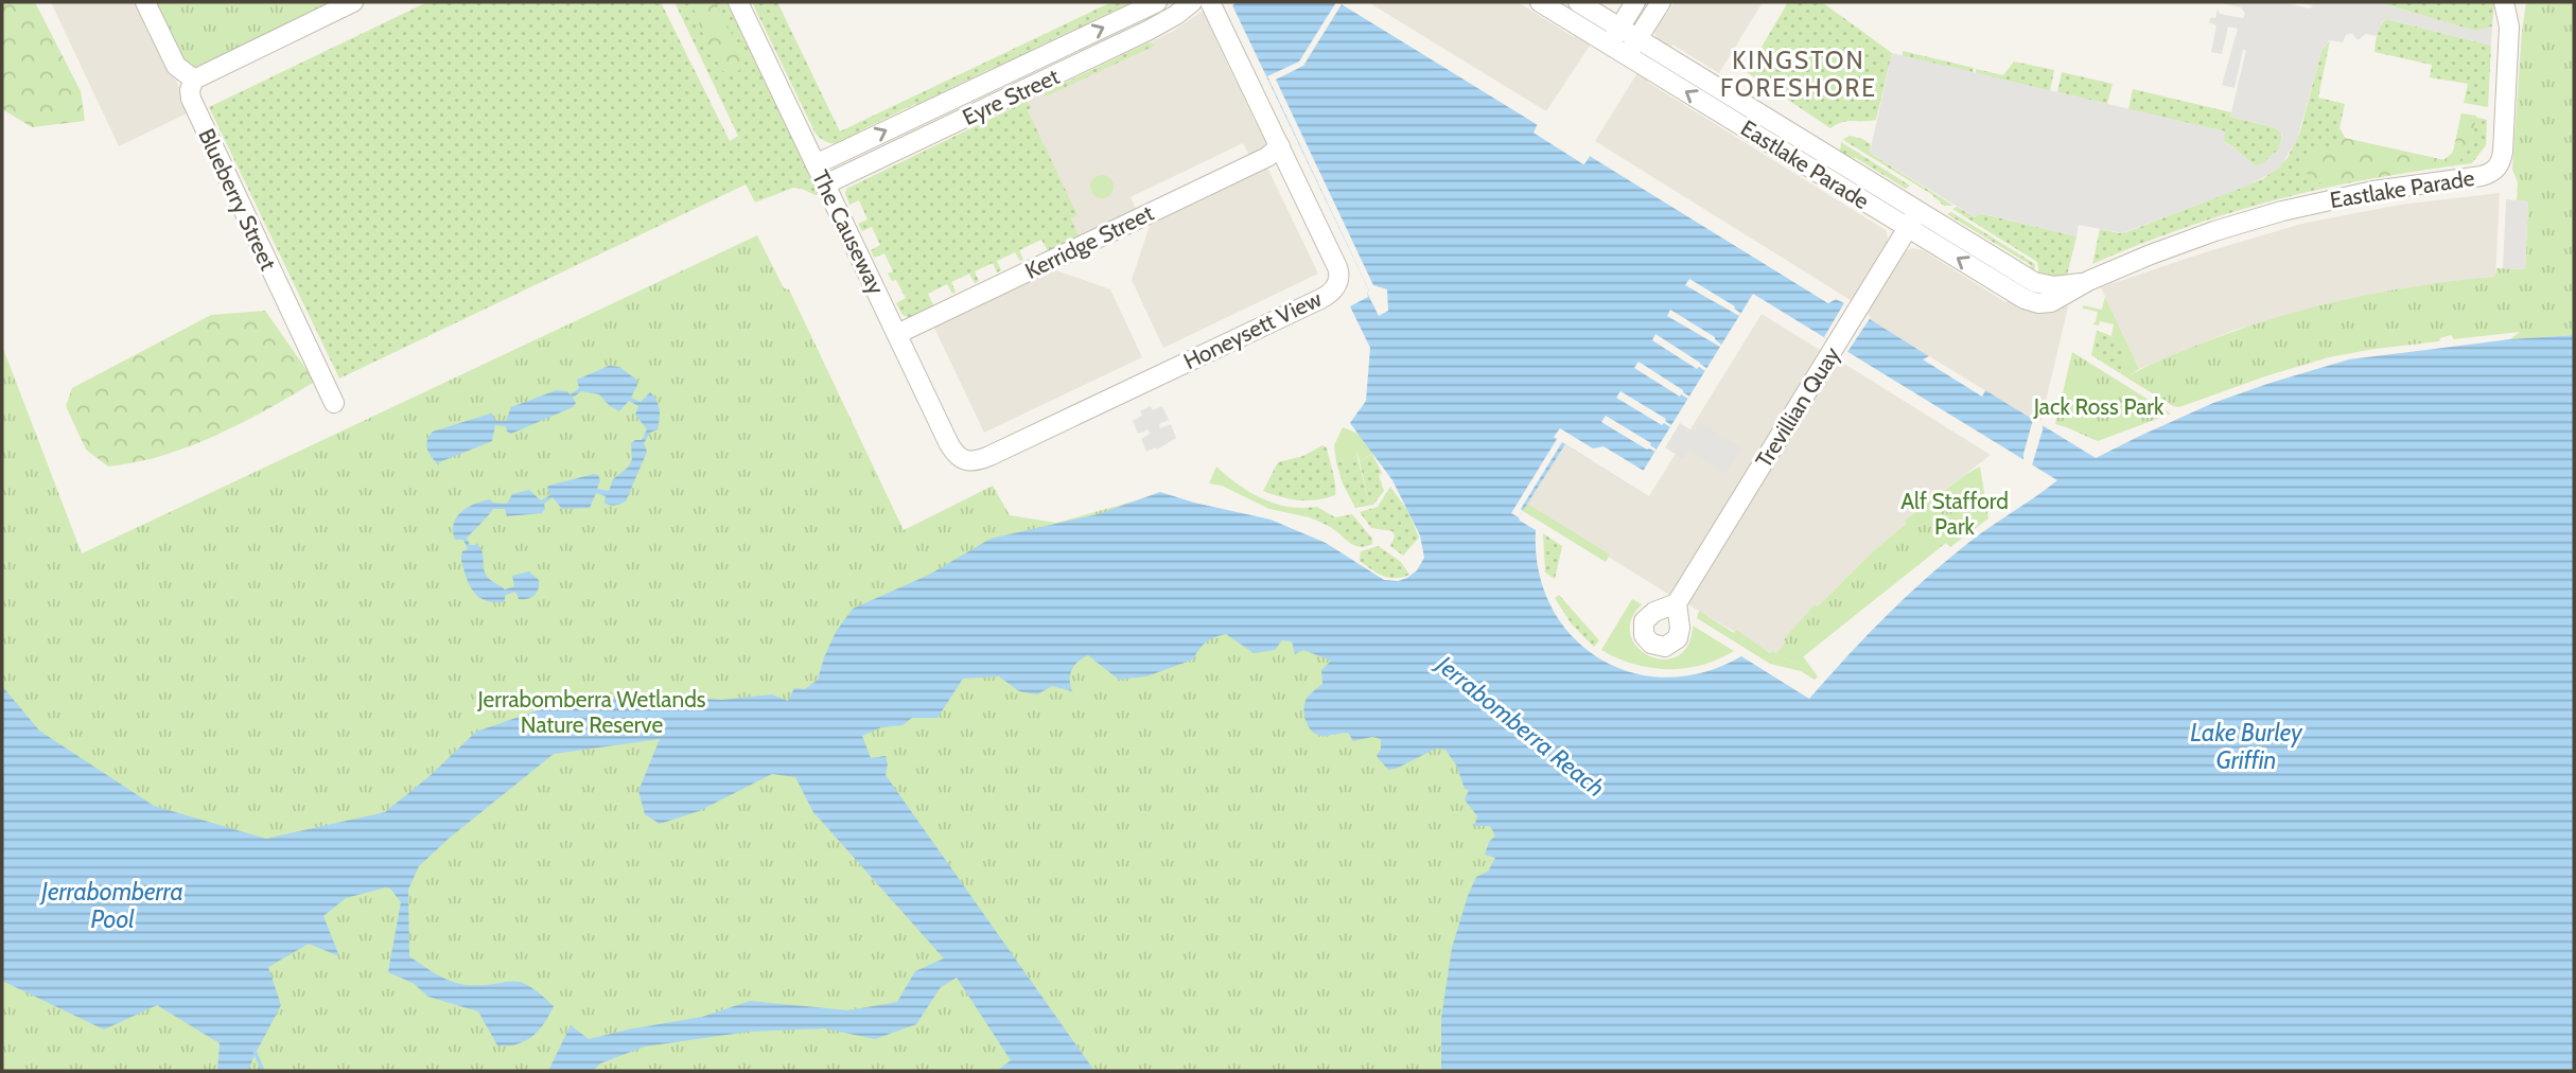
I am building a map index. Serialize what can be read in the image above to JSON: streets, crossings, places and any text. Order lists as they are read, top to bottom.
{
  "streets": {
    "street": [
      "Eyre Street",
      "Eastlake Parade",
      "Blueberry Street",
      "The Causeway",
      "Kerridge Street",
      "Honeysett View",
      "Trevillian Quay"
    ]
  },
  "crossings": [
    ["Eyre Street", "The Causeway"],
    ["Eastlake Parade", "Trevillian Quay"],
    ["The Causeway", "Kerridge Street"],
    ["The Causeway", "Honeysett View"],
    ["Kerridge Street", "Honeysett View"]
  ],
  "districts": ["KINGSTON FORESHORE"],
  "water": ["Jerrabomberra Reach", "Lake Burley Griffin", "Jerrabomberra Pool"],
  "parks": ["Jack Ross Park", "Alf Stafford Park", "Jerrabomberra Wetlands Nature Reserve"]
}
